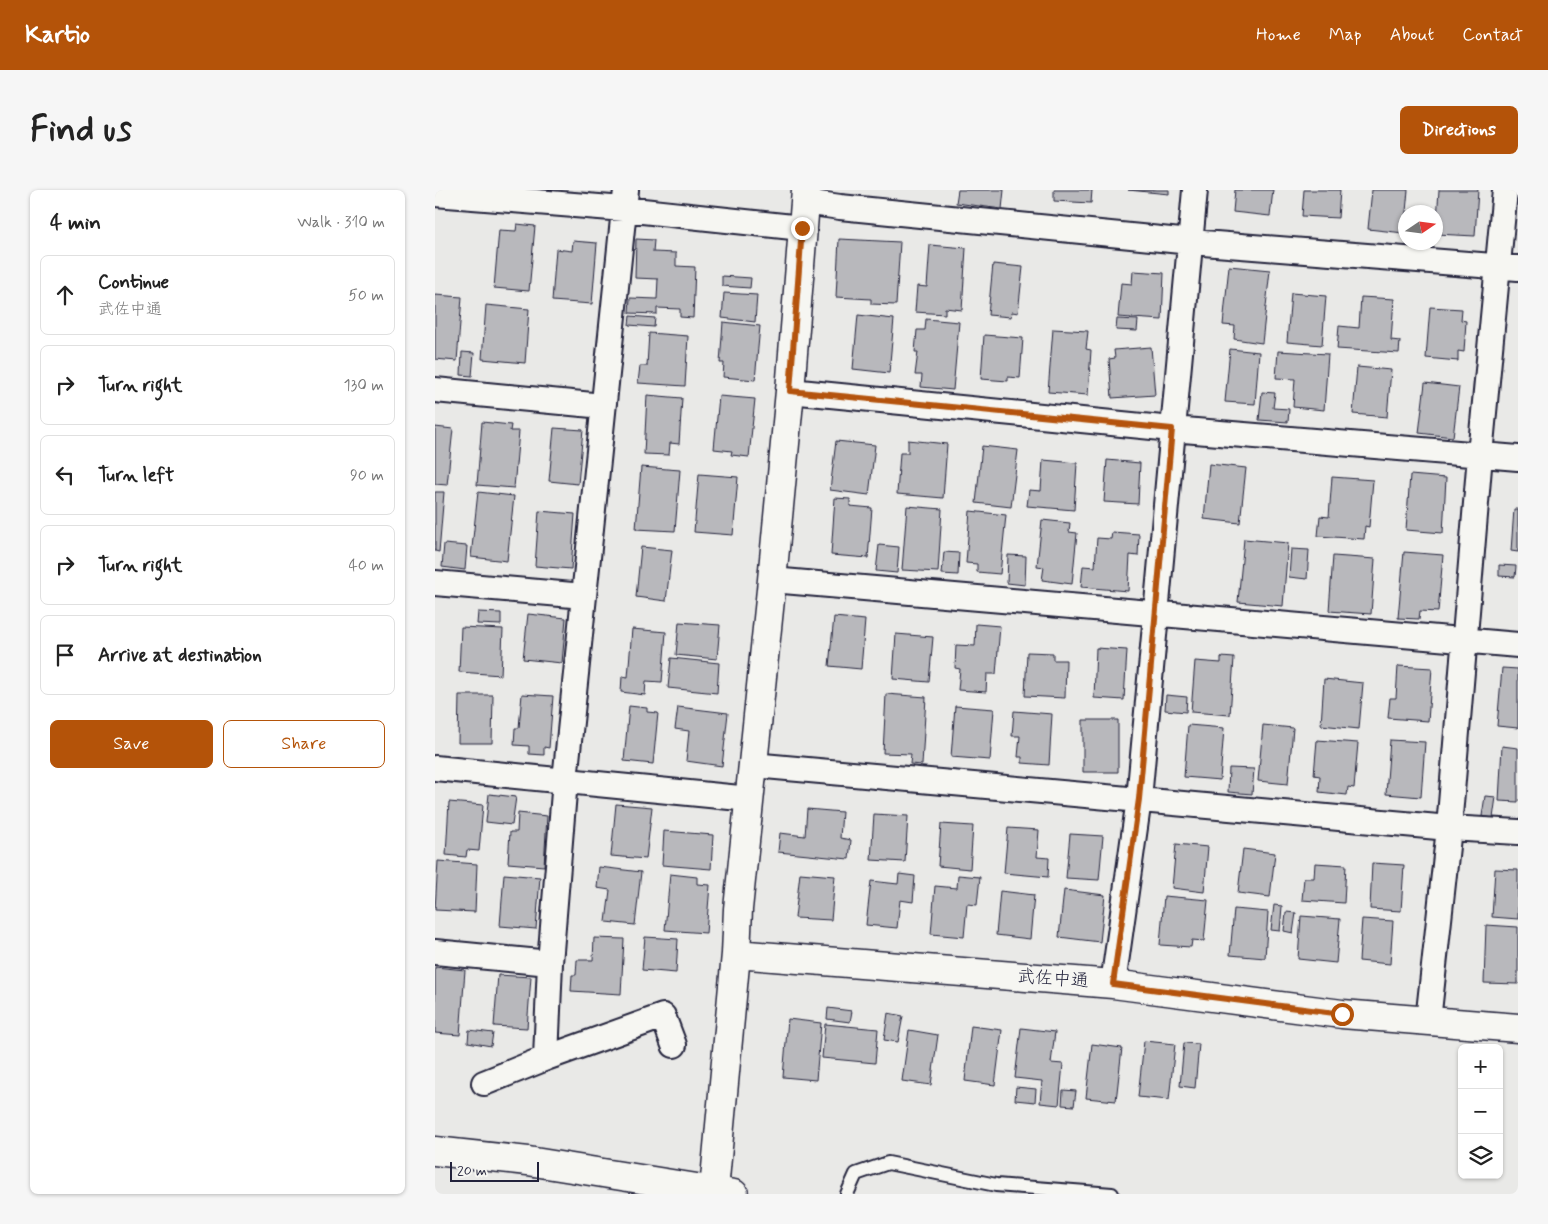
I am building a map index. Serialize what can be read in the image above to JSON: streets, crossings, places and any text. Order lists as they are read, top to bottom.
{
  "streets": {
    "street": ["武佐中通"]
  },
  "scale_bar": "20 m",
  "north": "right",
  "page": {
    "header": "Kartio",
    "nav": [
      "Home",
      "Map",
      "About",
      "Contact"
    ],
    "buttons": [
      "Directions",
      ["Save", "Share"]
    ],
    "title": "Find us",
    "heading": ["4 min", "Walk · 310 m"],
    "list": [
      ["Continue", "武佐中通", "50 m"],
      ["Turn right", "130 m"],
      ["Turn left", "90 m"],
      ["Turn right", "40 m"],
      "Arrive at destination"
    ],
    "map_buttons": ["+", "−"],
    "scale": "20 m"
  }
}
